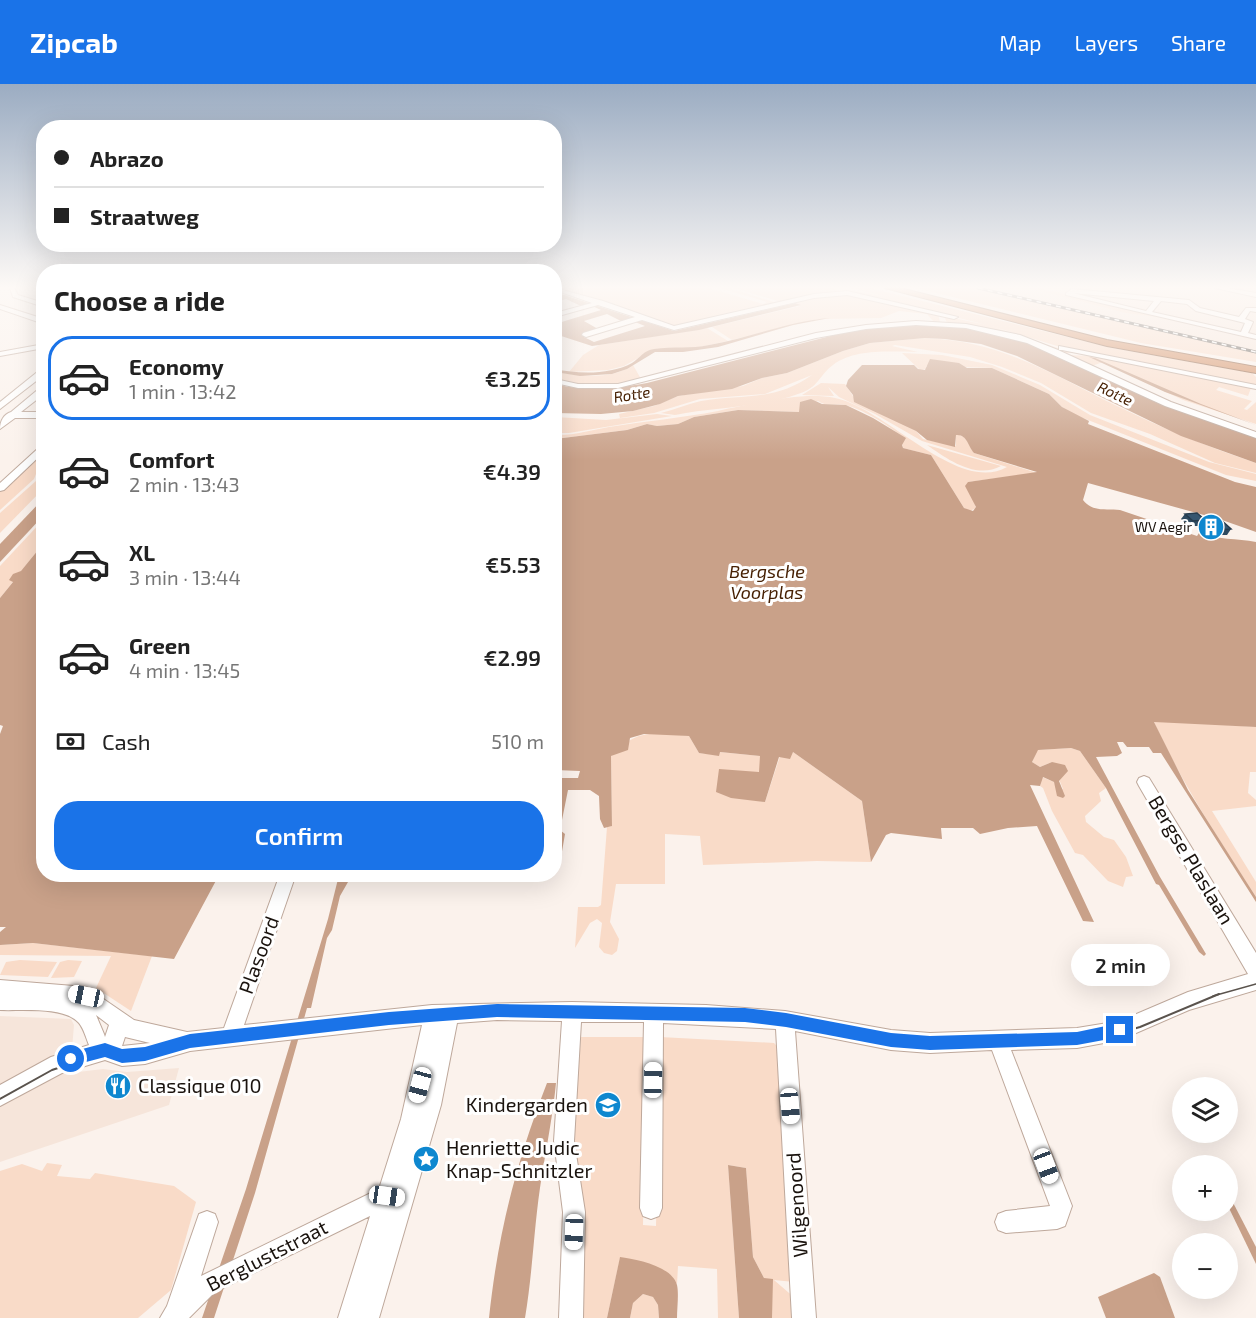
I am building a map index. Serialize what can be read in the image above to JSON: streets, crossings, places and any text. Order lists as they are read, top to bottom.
{
  "streets": {
    "street": [
      "Bergse Plaslaan",
      "Plasoord",
      "Wilgenoord",
      "Bergluststraat"
    ]
  },
  "water": ["Rotte", "Bergsche Voorplas"],
  "places": {
    "building": ["WV Aegir"],
    "restaurant": ["Classique 010"],
    "school or university": ["Kindergarden"],
    "place": ["Henriette Judic Knap-Schnitzler"]
  },
  "page": {
    "header": "Zipcab",
    "nav": ["Map", "Layers", "Share"],
    "banner": ["Abrazo", "Straatweg"],
    "heading": "Choose a ride",
    "list": [
      {
        "name": "Economy",
        "note": "1 min · 13:42",
        "value": "€3.25"
      },
      {
        "name": "Comfort",
        "note": "2 min · 13:43",
        "value": "€4.39"
      },
      {
        "name": "XL",
        "note": "3 min · 13:44",
        "value": "€5.53"
      },
      {
        "name": "Green",
        "note": "4 min · 13:45",
        "value": "€2.99"
      }
    ],
    "pay": ["Cash", "510 m"],
    "buttons": "Confirm",
    "bubble": "2 min",
    "map_buttons": ["+", "−"]
  }
}
